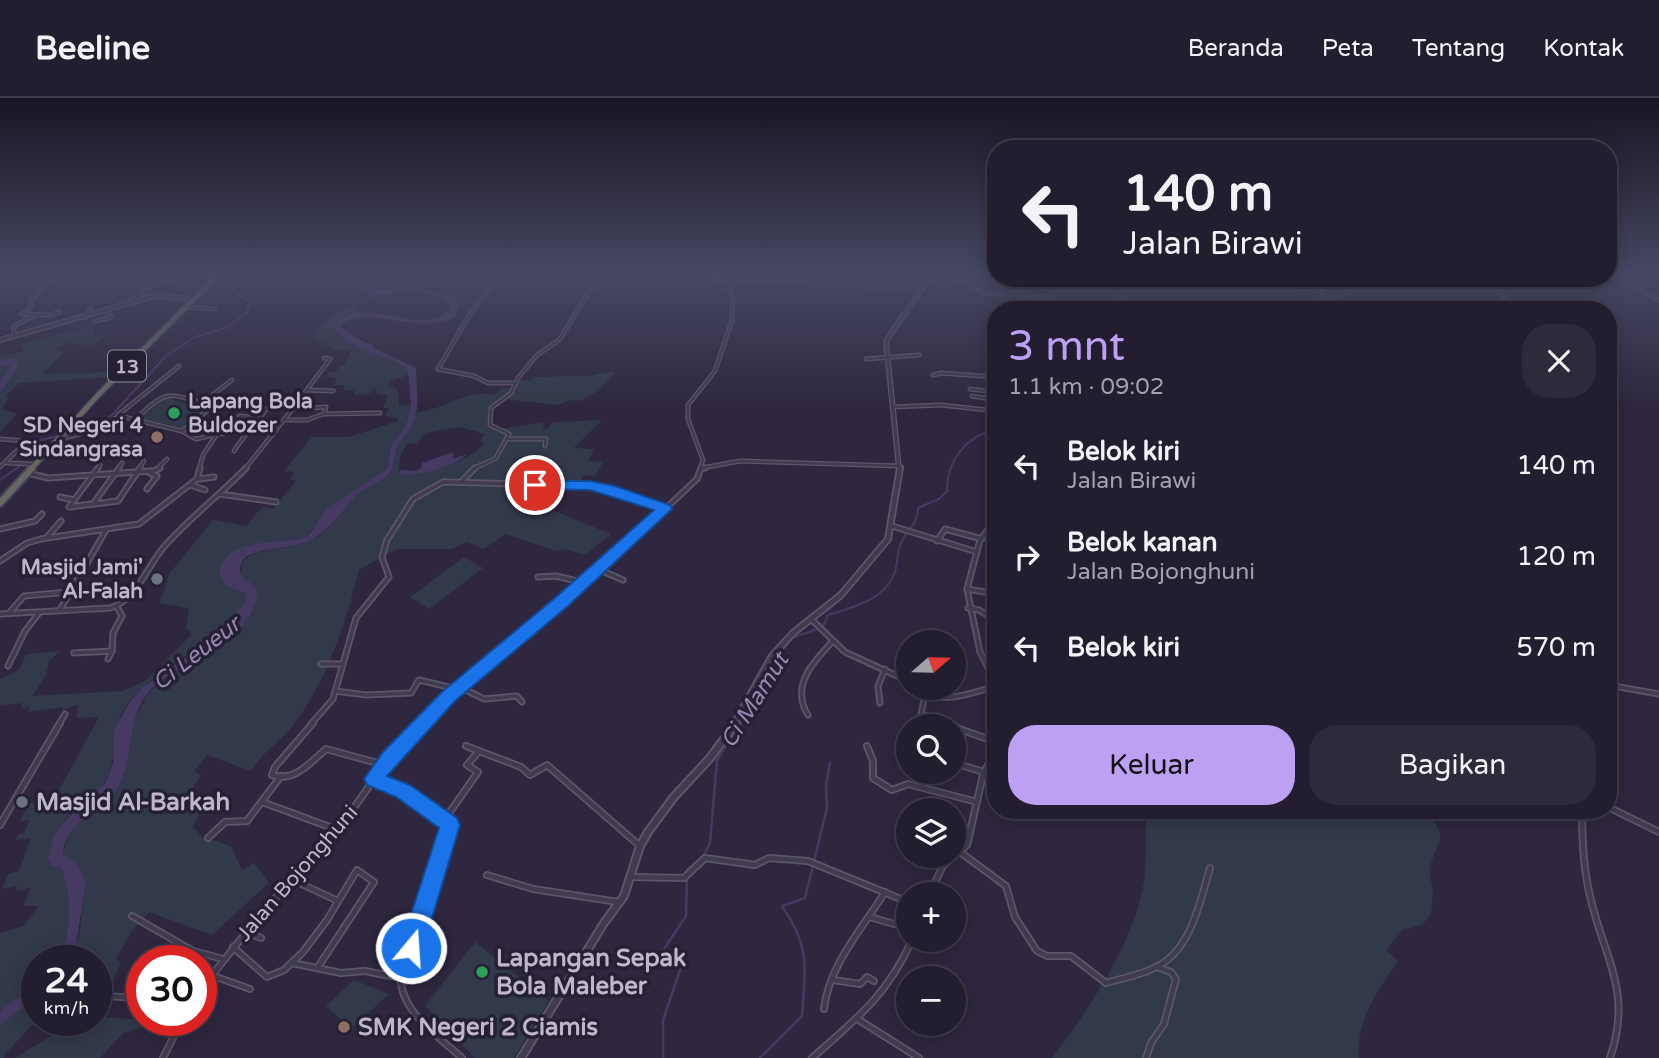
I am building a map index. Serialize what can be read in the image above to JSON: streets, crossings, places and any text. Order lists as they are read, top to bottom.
{
  "streets": {
    "highway": ["13"],
    "street": ["Jalan Bojonghuni"]
  },
  "water": ["Ci Leueur", "Ci Mamut"],
  "places": [
    "Lapang Bola Buldozer",
    "SD Negeri 4 Sindangrasa",
    "Masjid Jami' Al-Falah",
    "Masjid Al-Barkah",
    "Lapangan Sepak Bola Maleber",
    "SMK Negeri 2 Ciamis"
  ],
  "north": "right",
  "page": {
    "header": "Beeline",
    "nav": [
      "Beranda",
      "Peta",
      "Tentang",
      "Kontak"
    ],
    "turn": ["140 m", "Jalan Birawi"],
    "heading": ["3 mnt", "1.1 km · 09:02"],
    "list": [
      {
        "name": "Belok kiri",
        "note": "Jalan Birawi",
        "value": "140 m"
      },
      {
        "name": "Belok kanan",
        "note": "Jalan Bojonghuni",
        "value": "120 m"
      },
      {
        "name": "Belok kiri",
        "value": "570 m"
      }
    ],
    "map_buttons": ["+", "−"],
    "buttons": ["Keluar", "Bagikan"],
    "speed": "24 km/h",
    "limit": "30"
  }
}
